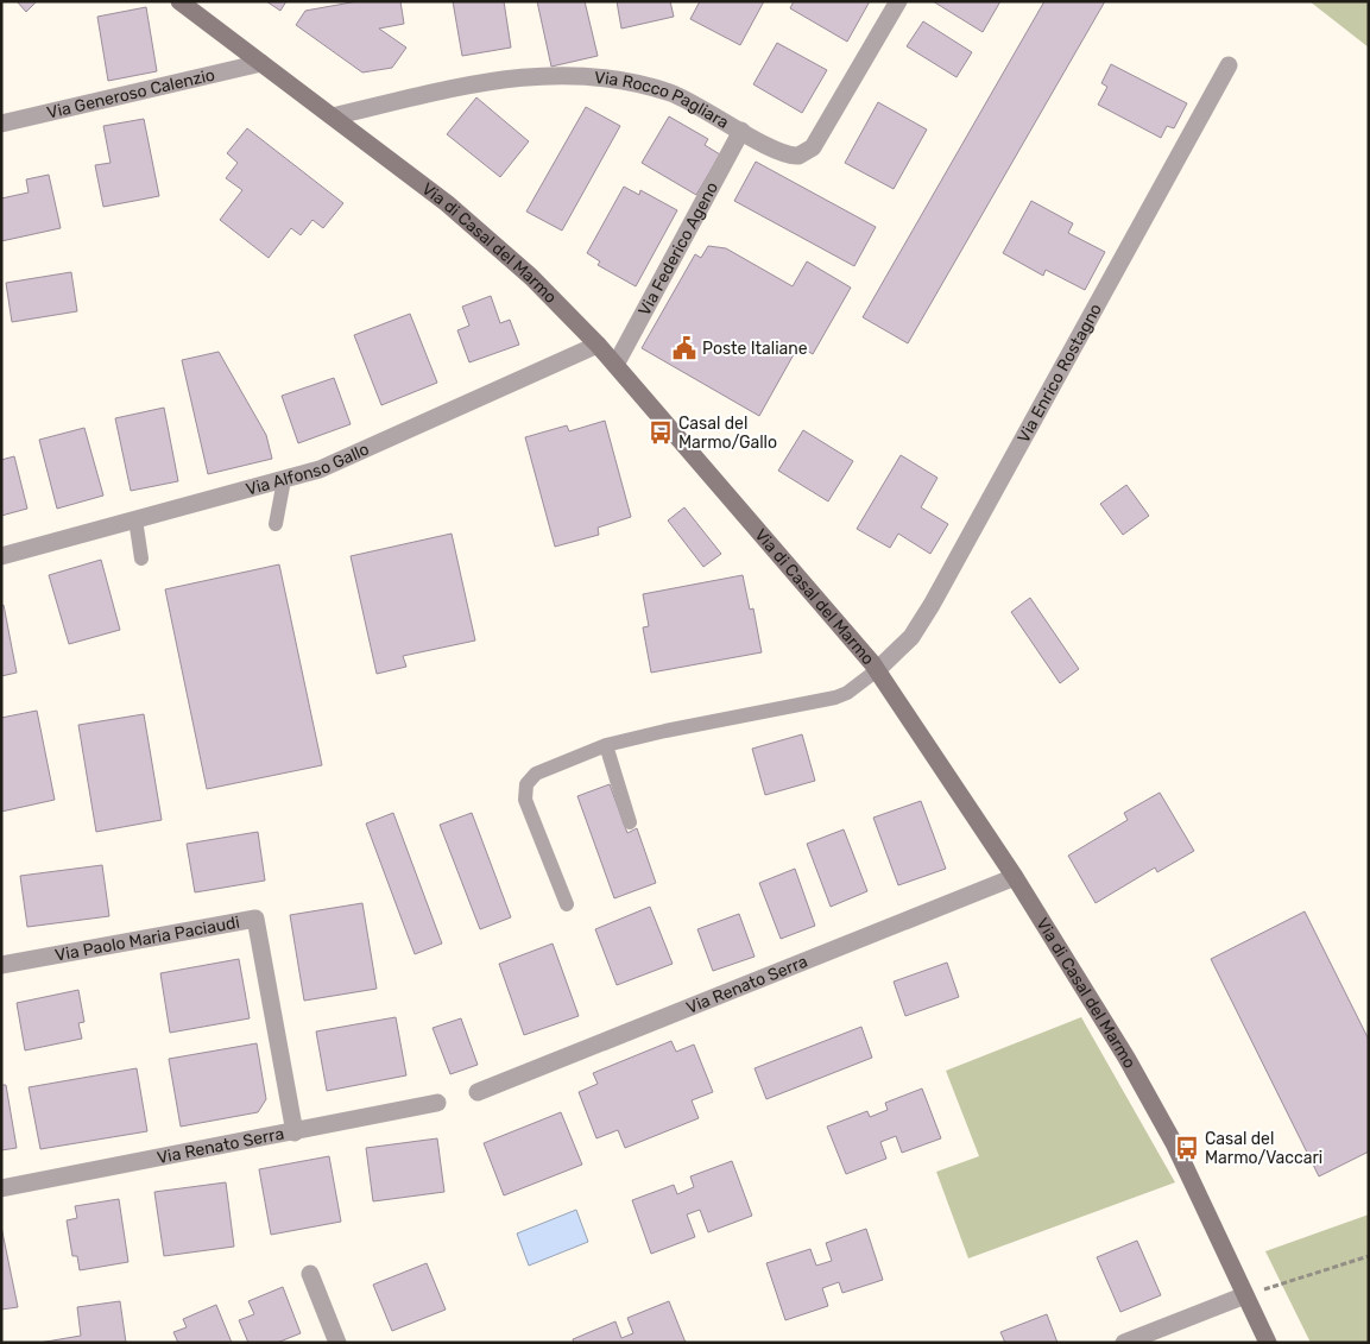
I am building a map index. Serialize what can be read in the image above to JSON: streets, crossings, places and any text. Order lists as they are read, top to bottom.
{
  "streets": {
    "main road": ["Via di Casal del Marmo"],
    "street": [
      "Via Generoso Calenzio",
      "Via Rocco Pagliara",
      "Via Federico Ageno",
      "Via Enrico Rostagno",
      "Via Alfonso Gallo",
      "Via Paolo Maria Paciaudi",
      "Via Renato Serra"
    ]
  },
  "crossings": [
    ["Via Generoso Calenzio", "Via di Casal del Marmo"],
    ["Via Rocco Pagliara", "Via di Casal del Marmo"],
    ["Via Rocco Pagliara", "Via Federico Ageno"],
    ["Via di Casal del Marmo", "Via Federico Ageno"],
    ["Via di Casal del Marmo", "Via Enrico Rostagno"],
    ["Via di Casal del Marmo", "Via Alfonso Gallo"],
    ["Via di Casal del Marmo", "Via Renato Serra"],
    ["Via Paolo Maria Paciaudi", "Via Renato Serra"]
  ],
  "places": {
    "public building": ["Poste Italiane"],
    "bus stop": ["Casal del Marmo/Gallo", "Casal del Marmo/Vaccari"]
  }
}
